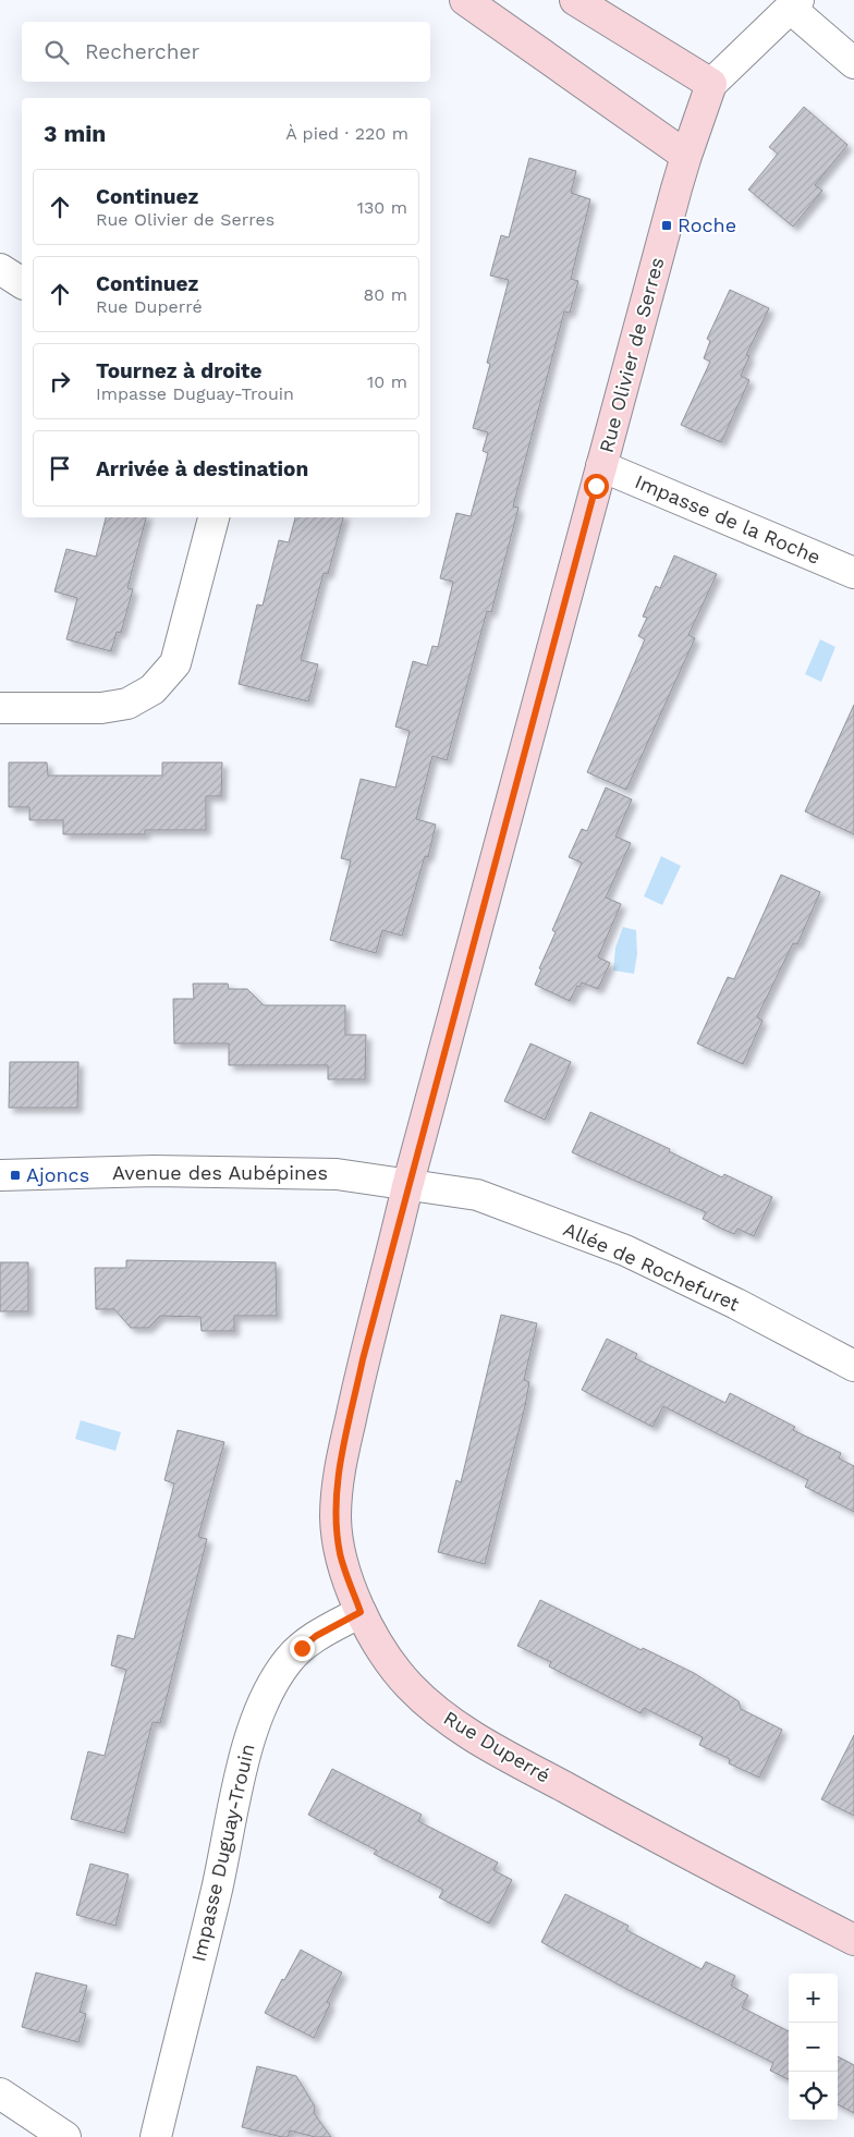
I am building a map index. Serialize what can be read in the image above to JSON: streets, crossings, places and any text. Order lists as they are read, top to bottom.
{
  "streets": {
    "street": [
      "Rue Olivier de Serres",
      "Impasse de la Roche",
      "Avenue des Aubépines",
      "Allée de Rochefuret",
      "Rue Duperré",
      "Impasse Duguay-Trouin"
    ]
  },
  "crossings": [
    ["Rue Olivier de Serres", "Impasse de la Roche"],
    ["Rue Olivier de Serres", "Avenue des Aubépines"],
    ["Rue Olivier de Serres", "Allée de Rochefuret"],
    ["Rue Olivier de Serres", "Rue Duperré"],
    ["Avenue des Aubépines", "Allée de Rochefuret"],
    ["Avenue des Aubépines", "Rue Duperré"],
    ["Allée de Rochefuret", "Rue Duperré"],
    ["Rue Duperré", "Impasse Duguay-Trouin"]
  ],
  "places": {
    "transit": ["Roche", "Ajoncs"]
  },
  "page": {
    "search": "Rechercher",
    "heading": ["3 min", "À pied · 220 m"],
    "list": [
      ["Continuez", "Rue Olivier de Serres", "130 m"],
      ["Continuez", "Rue Duperré", "80 m"],
      ["Tournez à droite", "Impasse Duguay-Trouin", "10 m"],
      "Arrivée à destination"
    ],
    "map_buttons": ["+", "−"]
  }
}
